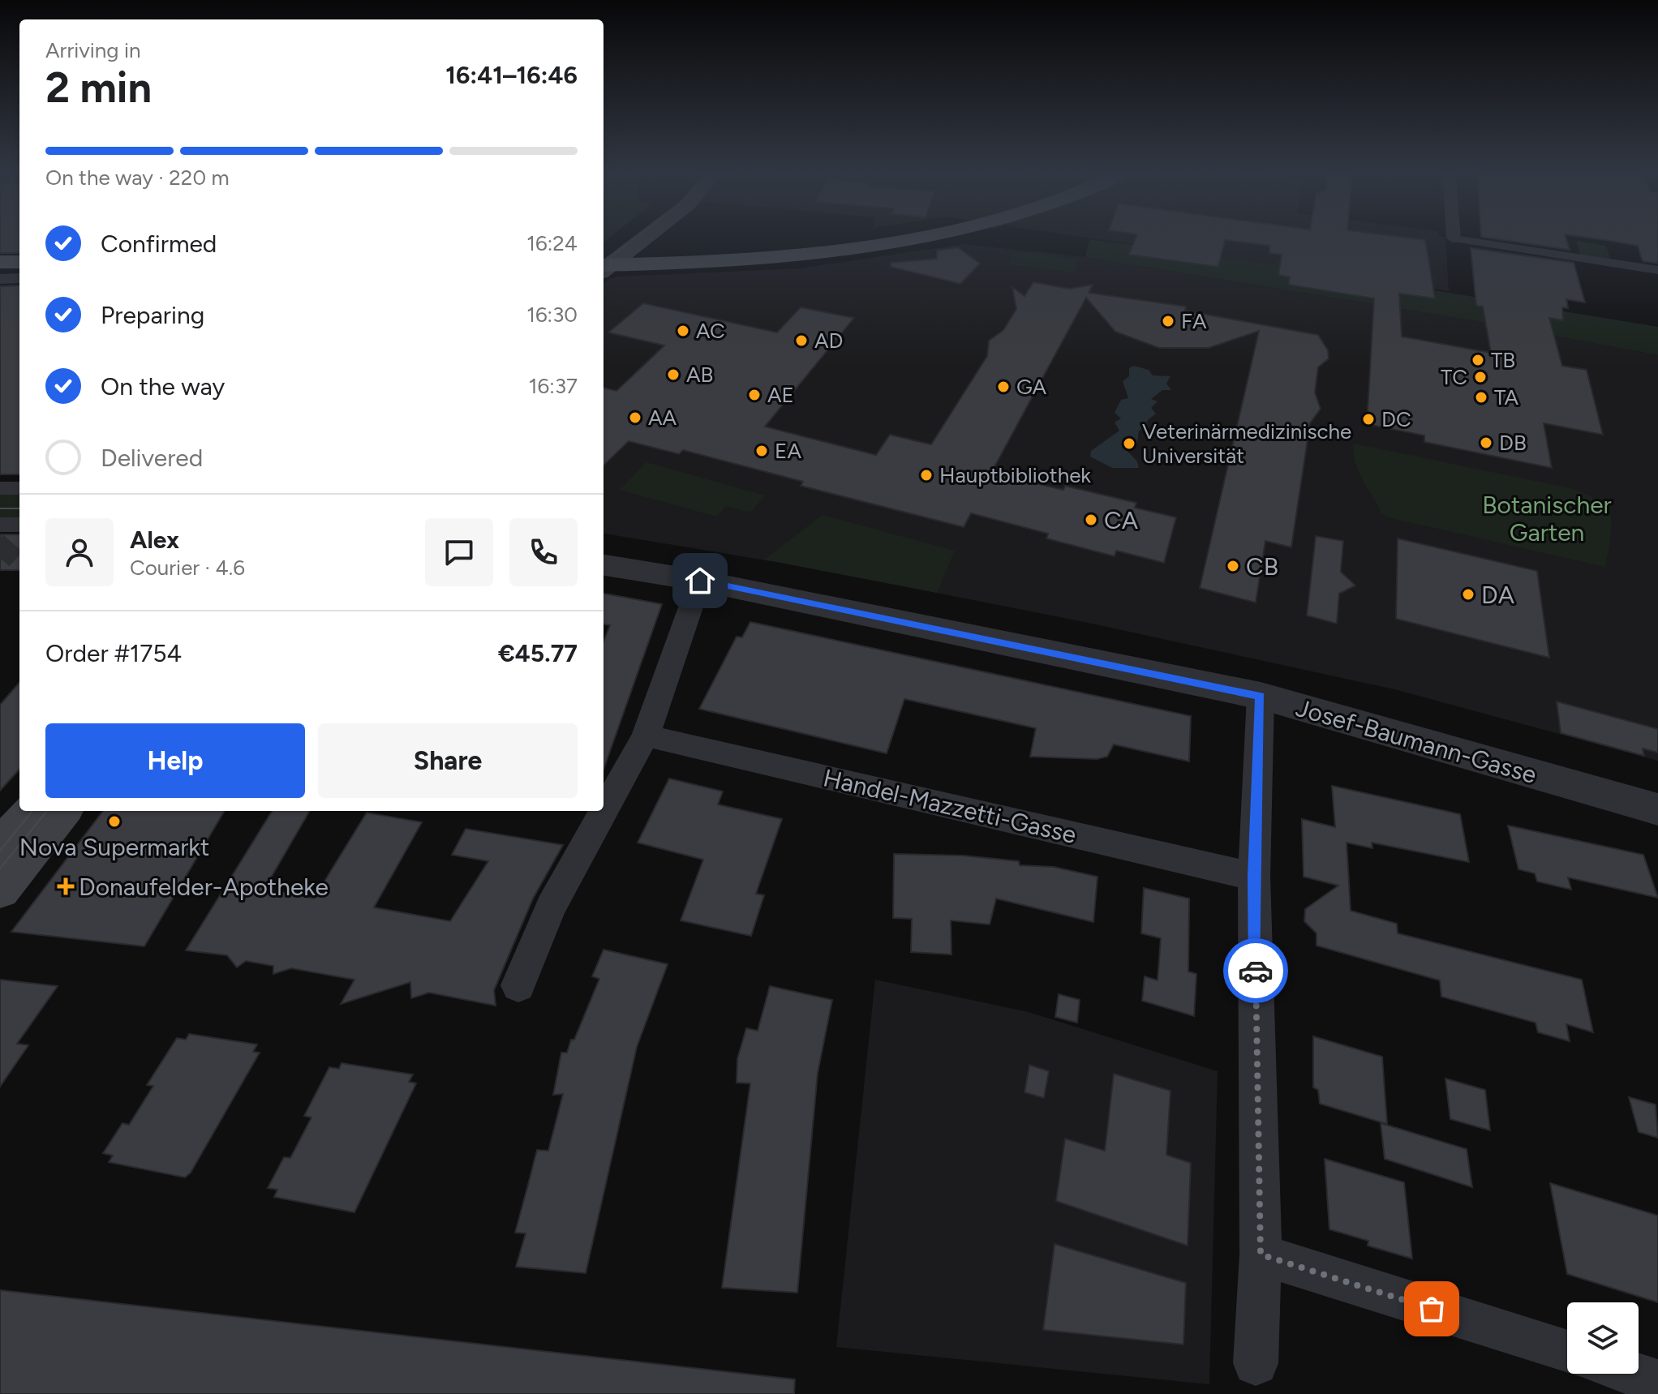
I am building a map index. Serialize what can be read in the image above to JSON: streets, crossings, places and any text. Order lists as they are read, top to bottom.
{
  "streets": {
    "street": ["Josef-Baumann-Gasse", "Handel-Mazzetti-Gasse"]
  },
  "parks": ["Botanischer Garten"],
  "places": {
    "other": [
      "FA",
      "AC",
      "AD",
      "TB",
      "AB",
      "TC",
      "GA",
      "AE",
      "TA",
      "AA",
      "DC",
      "DB",
      "Veterinärmedizinische Universität",
      "EA",
      "Hauptbibliothek",
      "CA",
      "CB",
      "DA",
      "Nova Supermarkt"
    ],
    "health": ["Donaufelder-Apotheke"]
  },
  "page": {
    "heading": ["2 min", "Arriving in", "16:41–16:46"],
    "panel": [
      "Alex",
      "Courier · 4.6",
      "Order #1754",
      "€45.77"
    ],
    "bar": "On the way · 220 m",
    "list": [
      ["Confirmed", "16:24"],
      ["Preparing", "16:30"],
      ["On the way", "16:37"],
      "Delivered"
    ],
    "buttons": ["Help", "Share"]
  }
}
